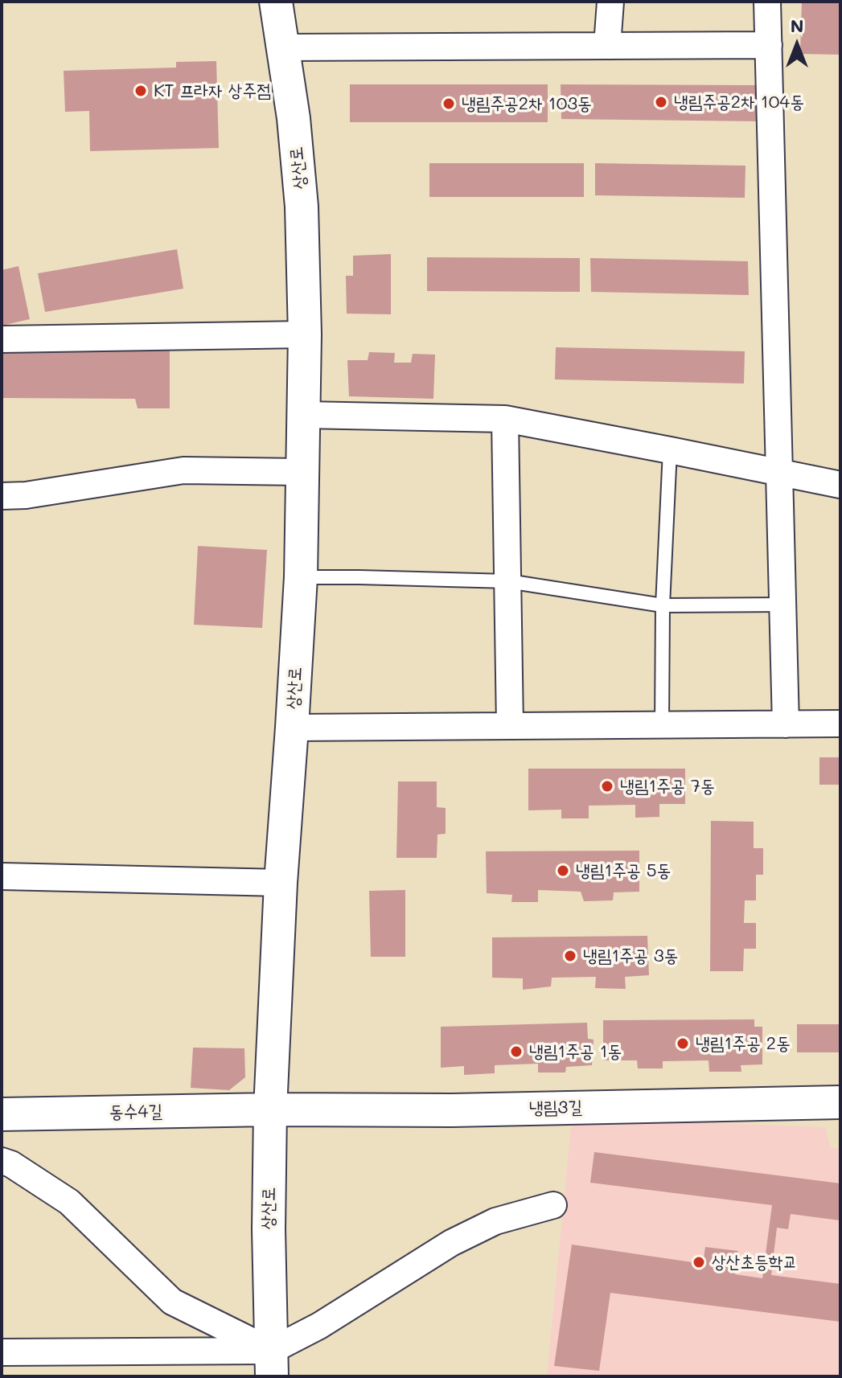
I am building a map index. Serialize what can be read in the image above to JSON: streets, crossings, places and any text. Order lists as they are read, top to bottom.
{
  "streets": {
    "street": ["상산로", "냉림3길", "동수4길"]
  },
  "crossings": [
    ["상산로", "냉림3길"],
    ["상산로", "동수4길"],
    ["냉림3길", "동수4길"]
  ],
  "places": [
    "KT 프라자 상주점",
    "냉림주공2차 104동",
    "냉림주공2차 103동",
    "냉림1주공 7동",
    "냉림1주공 5동",
    "냉림1주공 3동",
    "냉림1주공 2동",
    "냉림1주공 1동",
    "상산초등학교"
  ],
  "north": "top"
}
